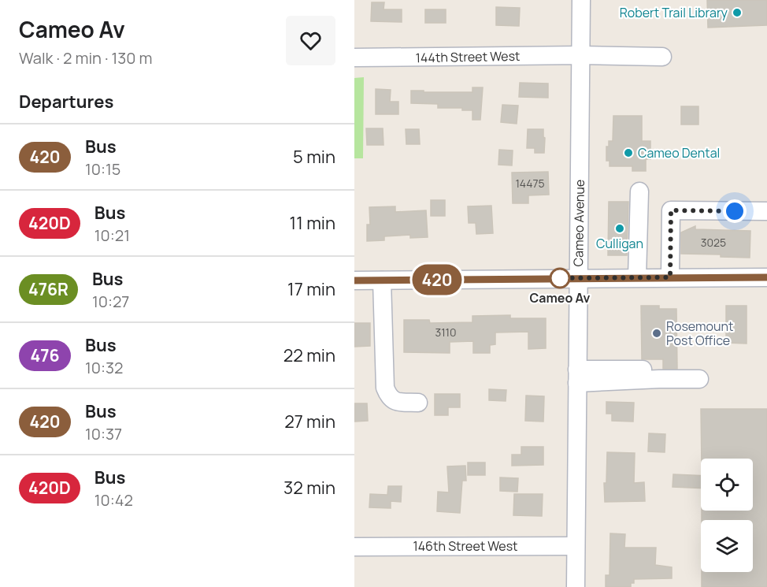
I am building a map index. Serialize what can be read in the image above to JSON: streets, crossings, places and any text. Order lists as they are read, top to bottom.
{
  "streets": {
    "street": ["144th Street West", "Cameo Avenue", "146th Street West"]
  },
  "crossings": [
    ["144th Street West", "Cameo Avenue"],
    ["Cameo Avenue", "146th Street West"]
  ],
  "places": [
    "Robert Trail Library",
    "Cameo Dental",
    "Culligan",
    "Cameo Av",
    "Rosemount Post Office"
  ],
  "lines": ["bus line 420"],
  "house_numbers": ["14475", "3025", "3110"],
  "page": {
    "heading": [
      ["Cameo Av", "Walk · 2 min · 130 m"],
      "Departures"
    ],
    "on_map": "420",
    "list": [
      {
        "mark": "420",
        "name": "Bus",
        "note": "10:15",
        "value": "5 min"
      },
      {
        "mark": "420D",
        "name": "Bus",
        "note": "10:21",
        "value": "11 min"
      },
      {
        "mark": "476R",
        "name": "Bus",
        "note": "10:27",
        "value": "17 min"
      },
      {
        "mark": "476",
        "name": "Bus",
        "note": "10:32",
        "value": "22 min"
      },
      {
        "mark": "420",
        "name": "Bus",
        "note": "10:37",
        "value": "27 min"
      },
      {
        "mark": "420D",
        "name": "Bus",
        "note": "10:42",
        "value": "32 min"
      }
    ]
  }
}
